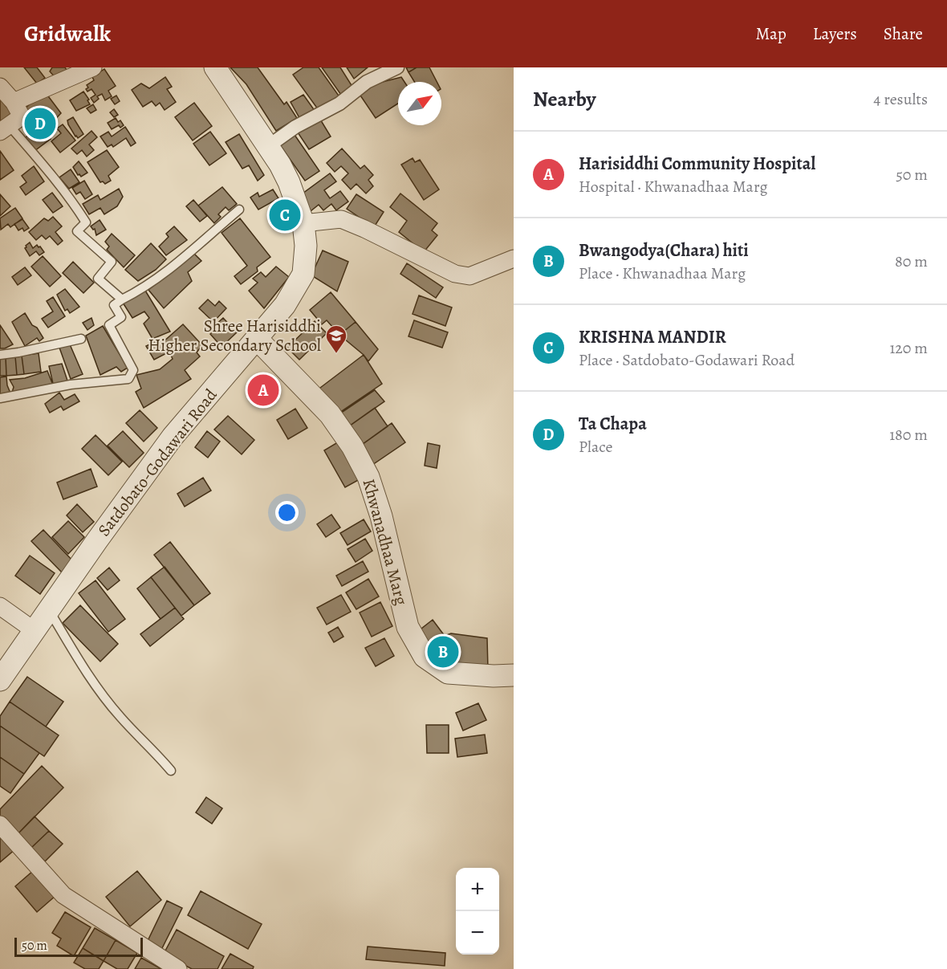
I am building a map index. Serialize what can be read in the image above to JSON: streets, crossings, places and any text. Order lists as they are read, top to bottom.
{
  "streets": {
    "street": ["Satdobato-Godawari Road", "Khwanadhaa Marg"]
  },
  "crossings": [
    ["Satdobato-Godawari Road", "Khwanadhaa Marg"]
  ],
  "places": {
    "school or university": ["Shree Harisiddhi Higher Secondary School"]
  },
  "scale_bar": "50 m",
  "north": "top right",
  "page": {
    "header": "Gridwalk",
    "nav": ["Map", "Layers", "Share"],
    "heading": ["Nearby", "4 results"],
    "pins": [
      "D",
      "C",
      "A",
      "B"
    ],
    "list": [
      {
        "mark": "A",
        "name": "Harisiddhi Community Hospital",
        "note": "Hospital · Khwanadhaa Marg",
        "value": "50 m"
      },
      {
        "mark": "B",
        "name": "Bwangodya(Chara) hiti",
        "note": "Place · Khwanadhaa Marg",
        "value": "80 m"
      },
      {
        "mark": "C",
        "name": "KRISHNA MANDIR",
        "note": "Place · Satdobato-Godawari Road",
        "value": "120 m"
      },
      {
        "mark": "D",
        "name": "Ta Chapa",
        "note": "Place",
        "value": "180 m"
      }
    ],
    "map_buttons": ["+", "−"],
    "scale": "50 m"
  }
}
